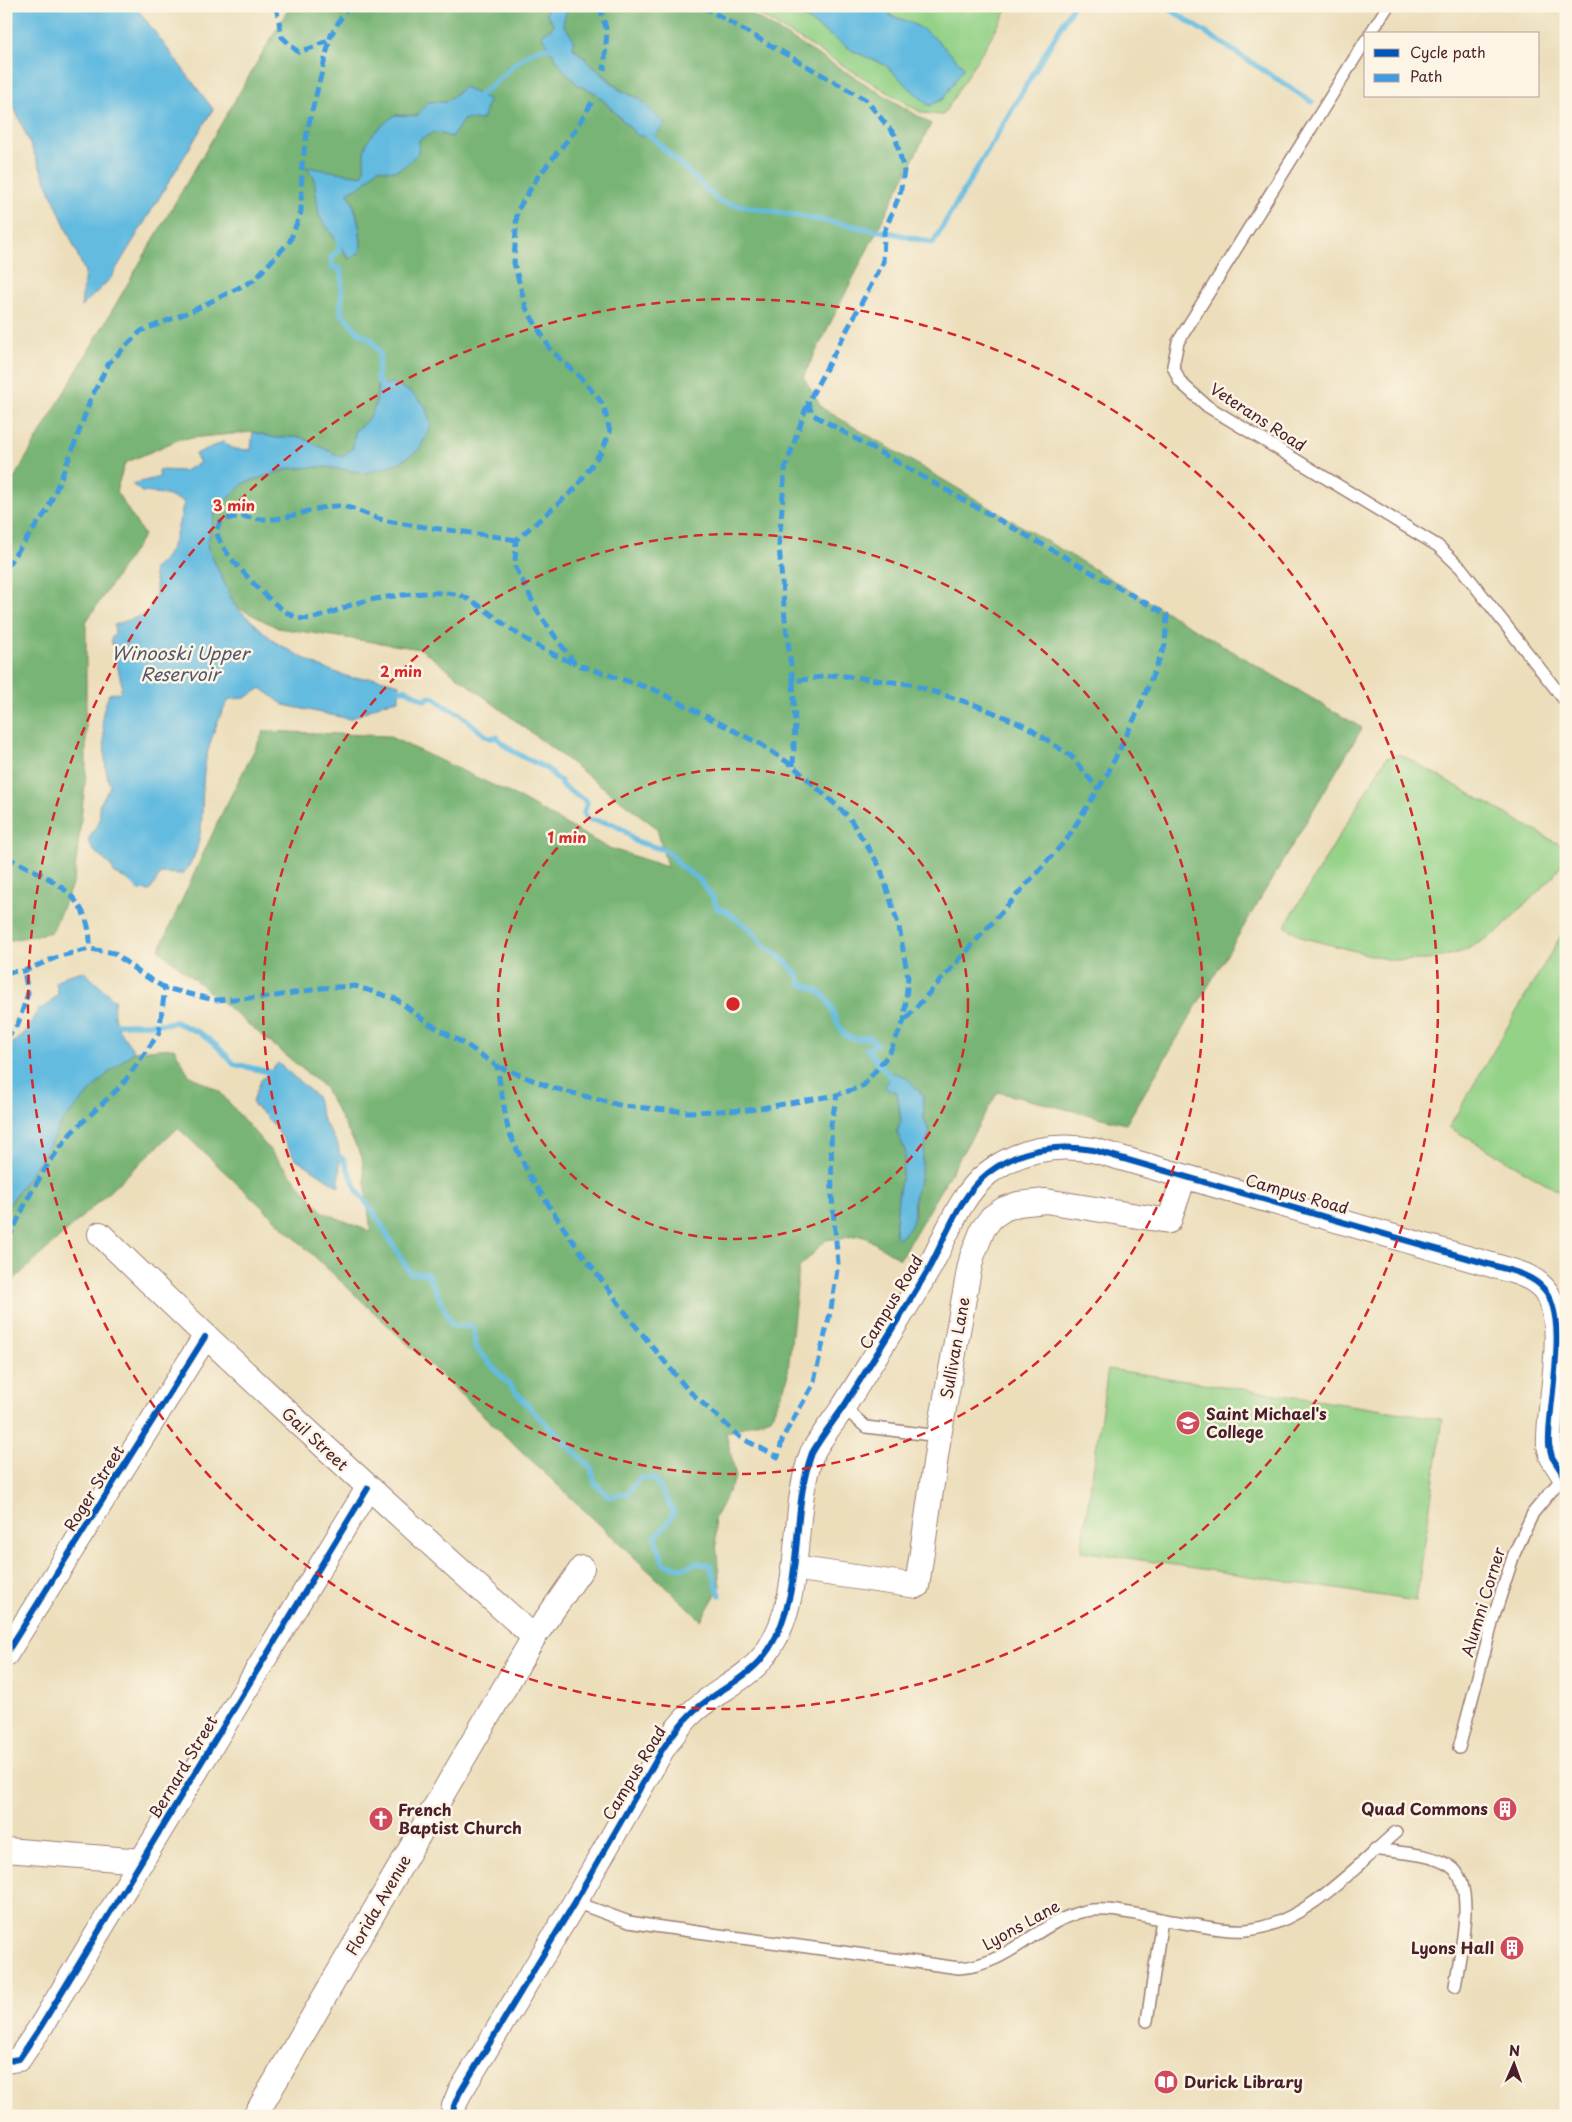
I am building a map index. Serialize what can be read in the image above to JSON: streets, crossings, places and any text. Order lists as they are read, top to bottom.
{
  "streets": {
    "street": [
      "Campus Road",
      "Sullivan Lane",
      "Gail Street",
      "Roger Street",
      "Bernard Street",
      "Florida Avenue"
    ],
    "lane": ["Veterans Road", "Alumni Corner", "Lyons Lane"]
  },
  "crossings": [
    ["Campus Road", "Sullivan Lane"],
    ["Campus Road", "Alumni Corner"],
    ["Campus Road", "Lyons Lane"],
    ["Gail Street", "Roger Street"],
    ["Gail Street", "Bernard Street"],
    ["Gail Street", "Florida Avenue"]
  ],
  "water": ["Winooski Upper Reservoir"],
  "places": {
    "school or university": ["Saint Michael's College"],
    "building": ["Quad Commons", "Lyons Hall"],
    "church": ["French Baptist Church"],
    "library": ["Durick Library"]
  },
  "legend": ["Cycle path", "Path"],
  "north": "top",
  "rings": ["3 min", "2 min", "1 min"]
}
